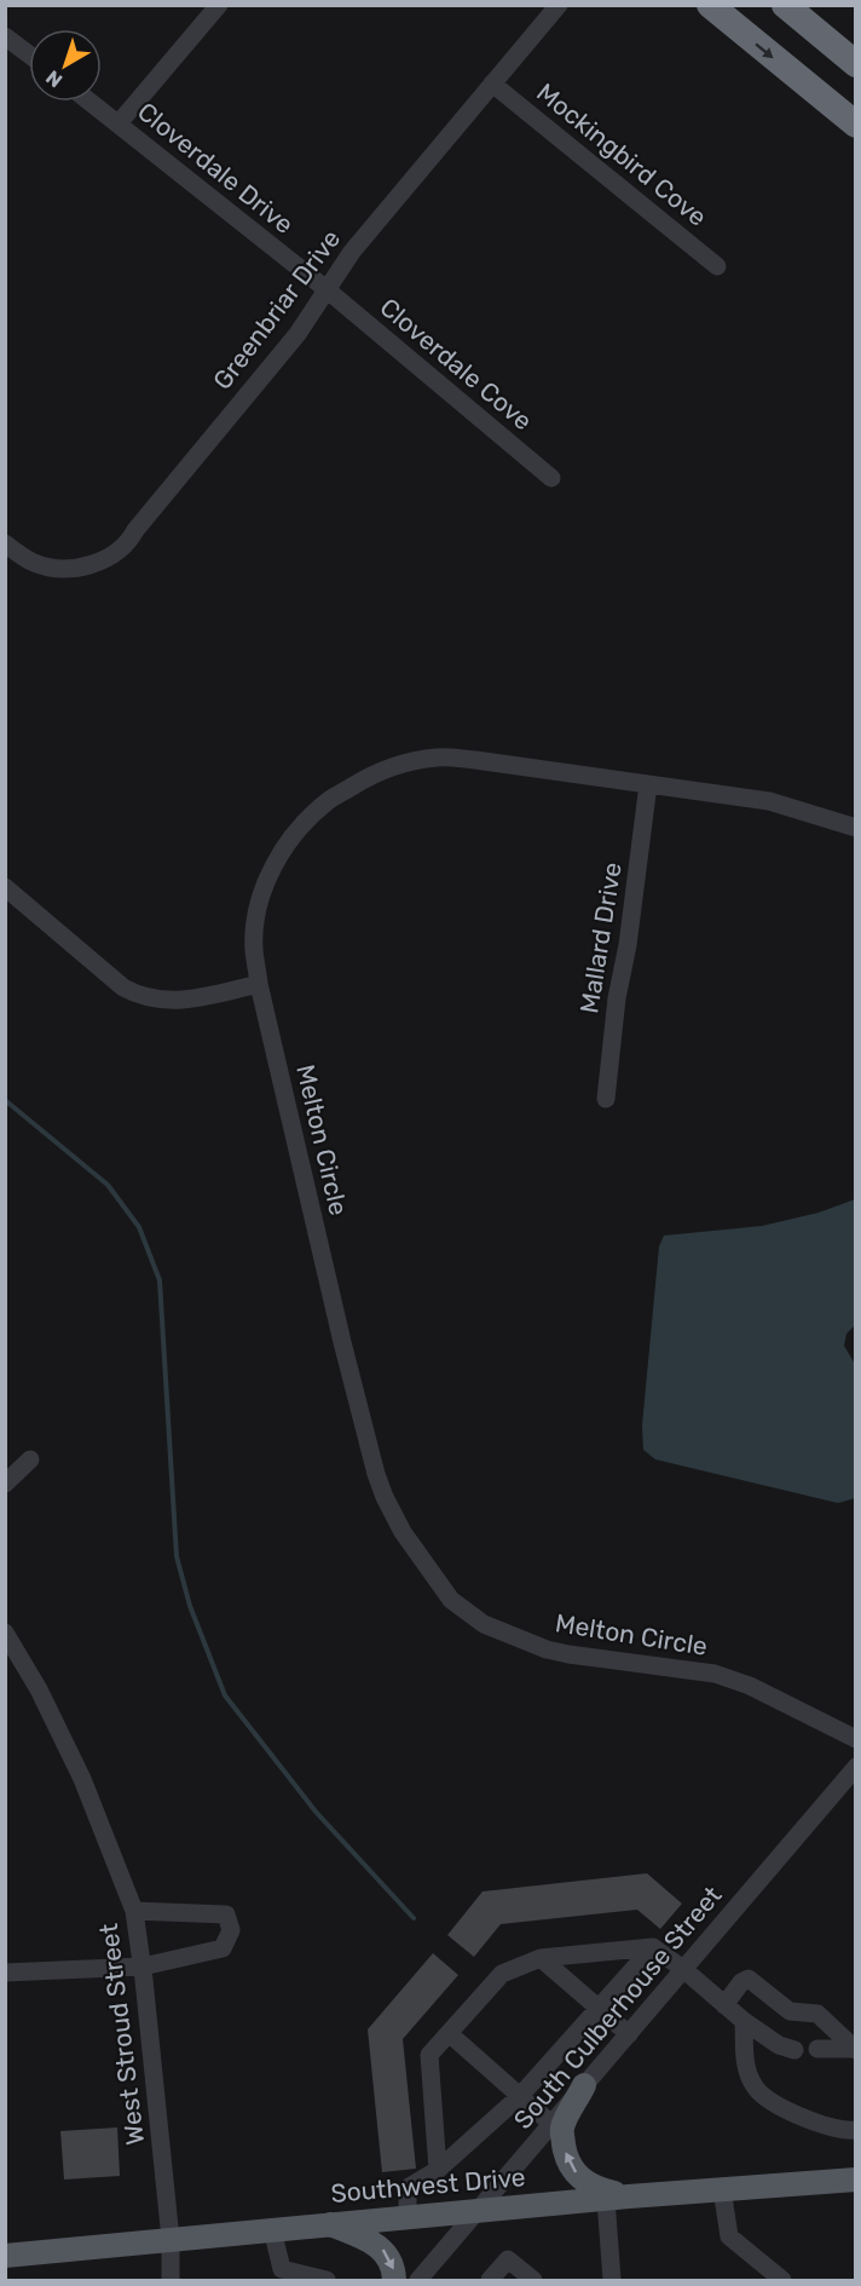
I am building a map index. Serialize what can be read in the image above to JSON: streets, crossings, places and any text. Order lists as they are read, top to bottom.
{
  "streets": {
    "main road": ["Southwest Drive"],
    "street": [
      "Mockingbird Cove",
      "Cloverdale Drive",
      "Greenbriar Drive",
      "Cloverdale Cove",
      "Mallard Drive",
      "Melton Circle",
      "South Culberhouse Street",
      "West Stroud Street"
    ]
  },
  "crossings": [
    ["Mockingbird Cove", "Greenbriar Drive"],
    ["Cloverdale Drive", "Greenbriar Drive"],
    ["Cloverdale Drive", "Cloverdale Cove"],
    ["Greenbriar Drive", "Cloverdale Cove"],
    ["Mallard Drive", "Melton Circle"],
    ["South Culberhouse Street", "Southwest Drive"],
    ["West Stroud Street", "Southwest Drive"]
  ],
  "north": "bottom left"
}
